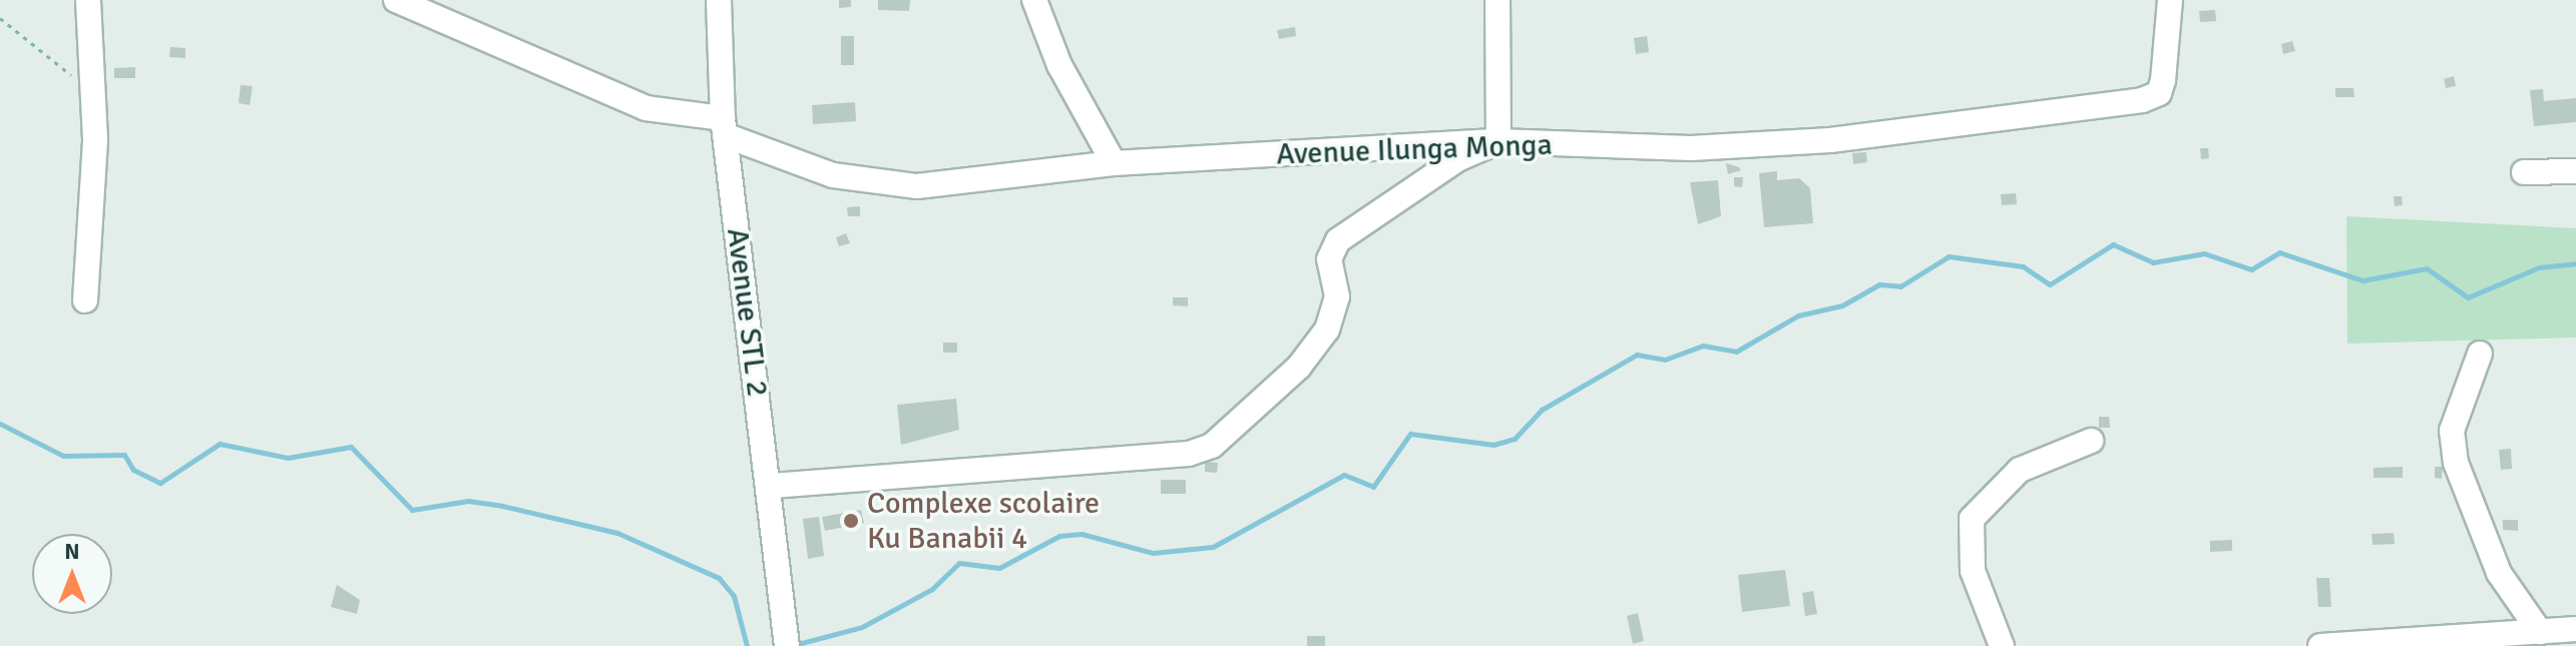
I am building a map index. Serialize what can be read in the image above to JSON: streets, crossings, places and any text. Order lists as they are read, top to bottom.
{
  "streets": {
    "street": ["Avenue Ilunga Monga", "Avenue STL 2"]
  },
  "crossings": [
    ["Avenue Ilunga Monga", "Avenue STL 2"]
  ],
  "places": ["Complexe scolaire Ku Banabii 4"],
  "north": "top"
}
